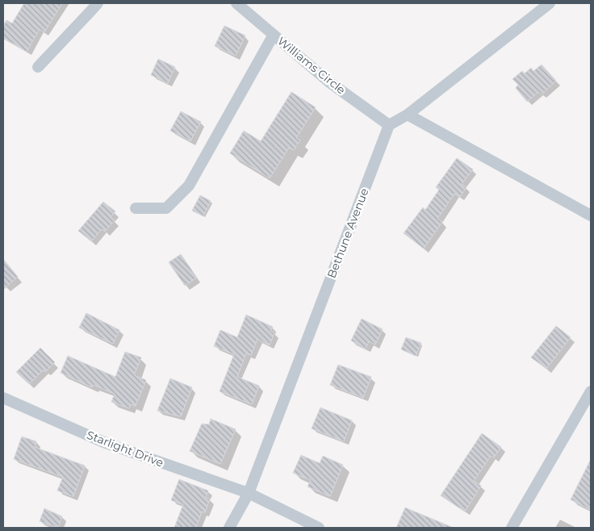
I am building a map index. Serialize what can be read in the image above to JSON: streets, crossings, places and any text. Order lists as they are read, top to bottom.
{
  "streets": {
    "street": ["Williams Circle", "Bethune Avenue", "Starlight Drive"]
  },
  "crossings": [
    ["Williams Circle", "Bethune Avenue"],
    ["Bethune Avenue", "Starlight Drive"]
  ]
}
